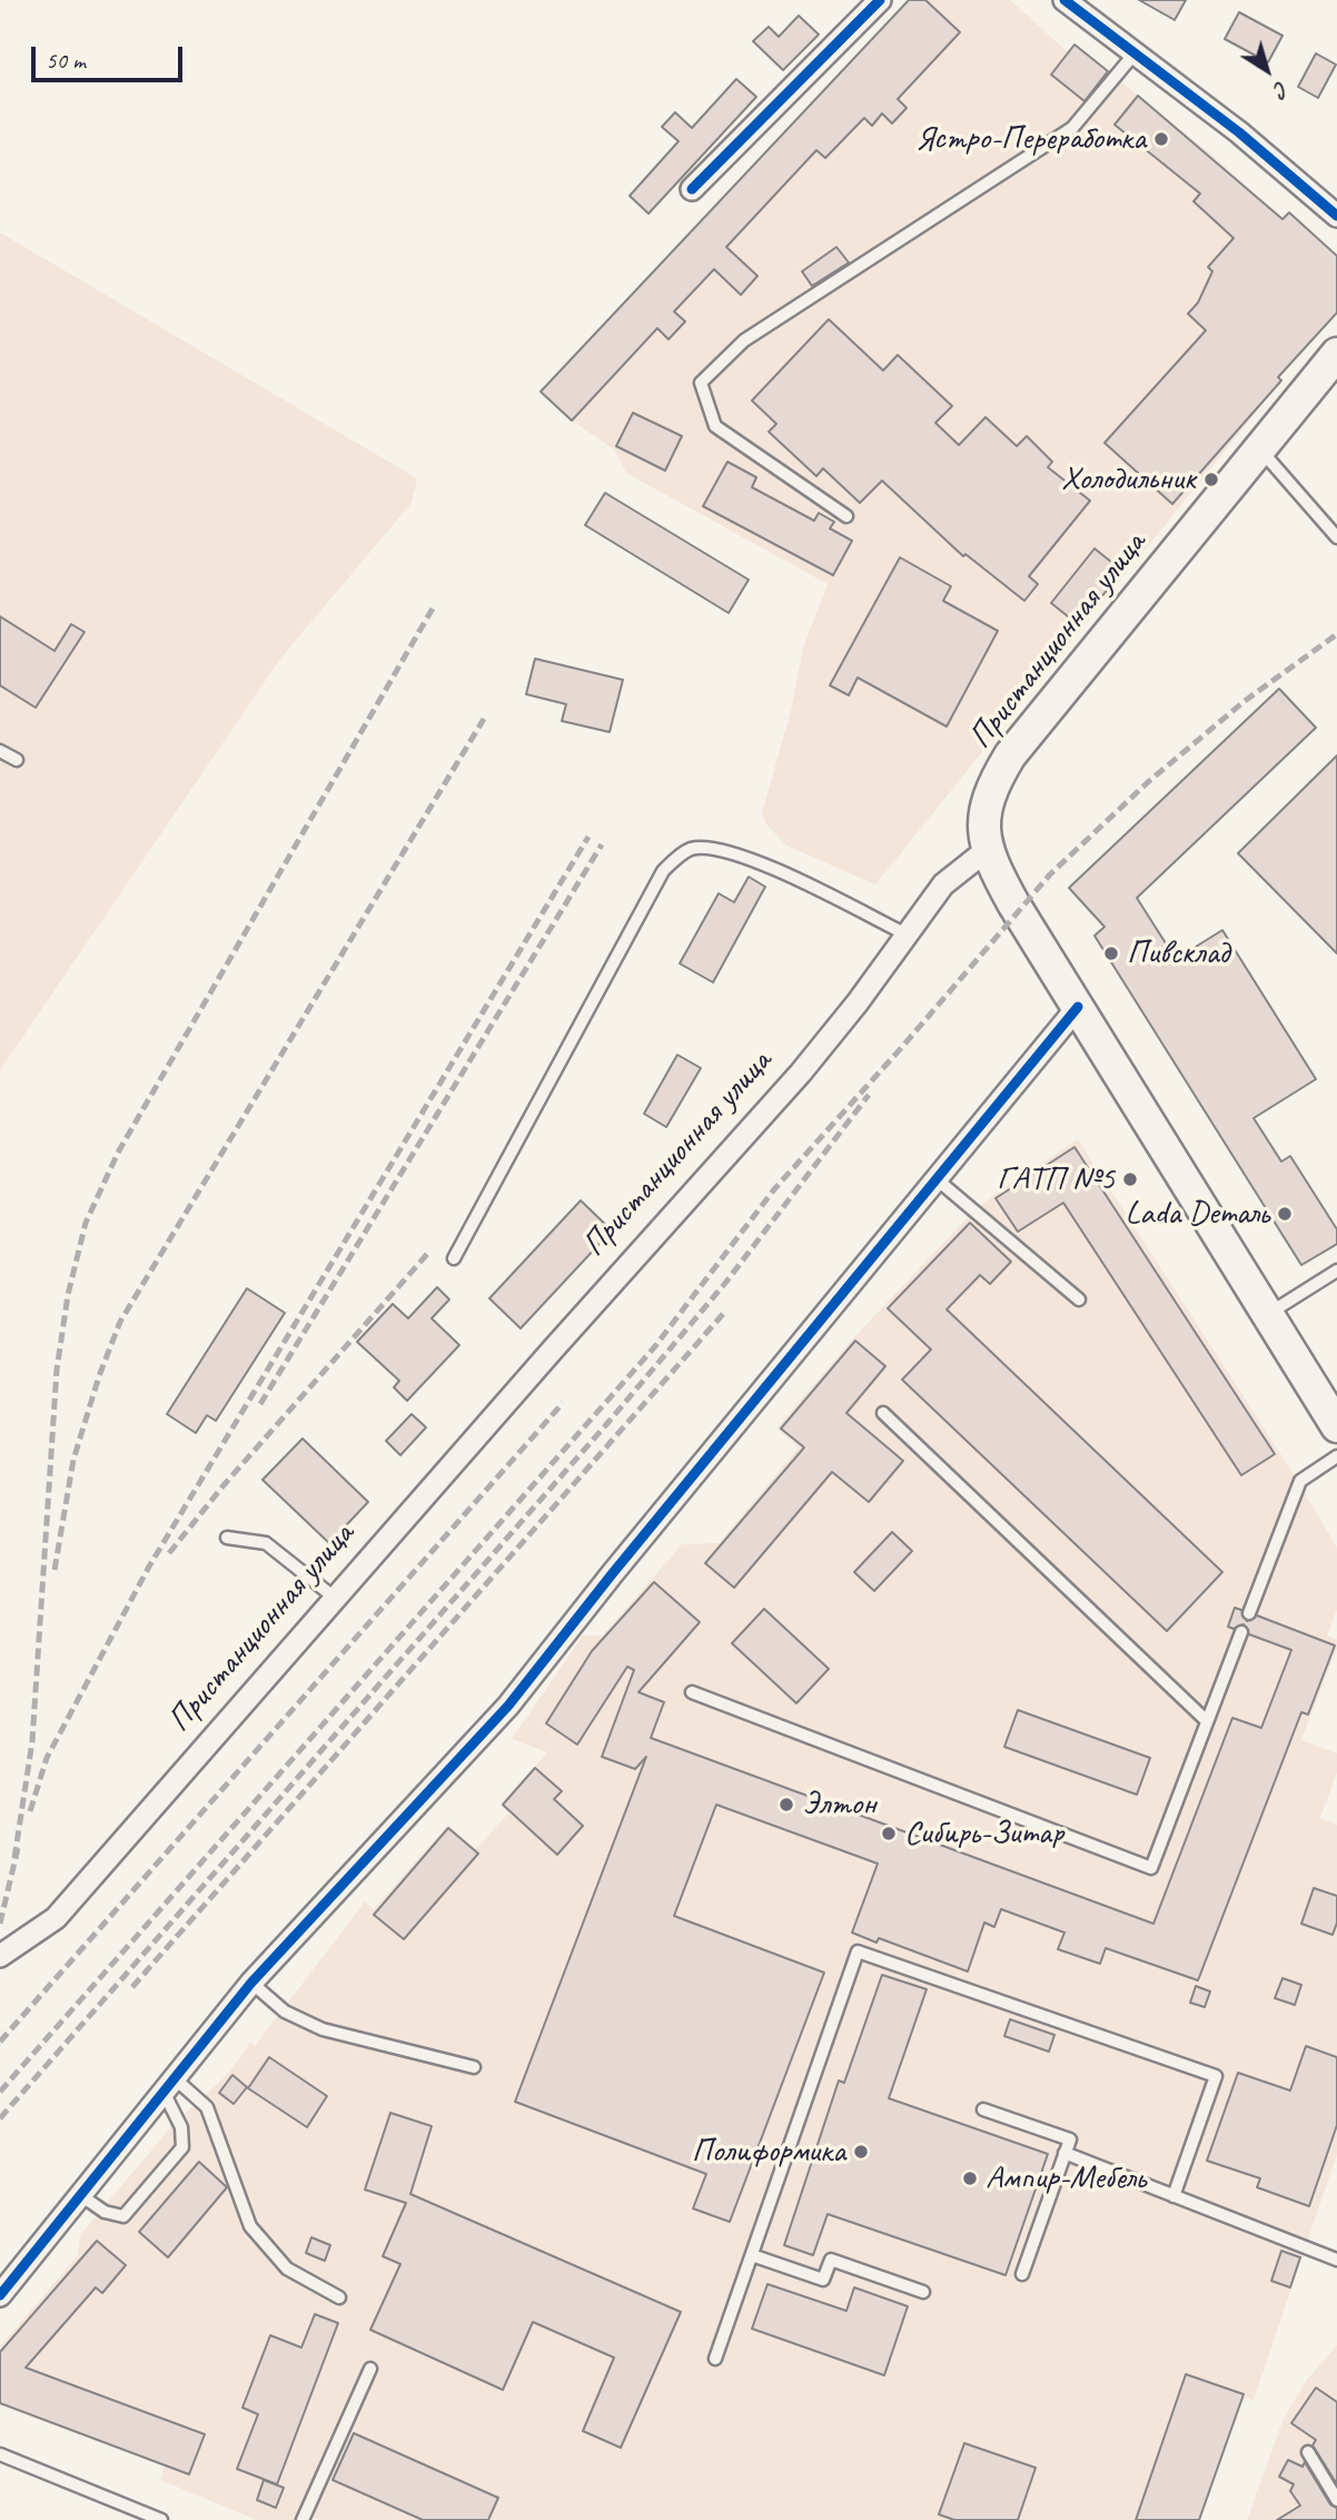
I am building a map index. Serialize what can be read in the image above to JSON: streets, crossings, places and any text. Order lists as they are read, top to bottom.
{
  "streets": {
    "main road": ["Пристанционная улица"]
  },
  "places": [
    "Ястро-Переработка",
    "Холодильник",
    "Пивсклад",
    "ГАТП №5",
    "Lada Dеталь",
    "Элтон",
    "Сибирь-Зитар",
    "Полиформика",
    "Ампир-Мебель"
  ],
  "scale_bar": "50 m",
  "north": "bottom right"
}
